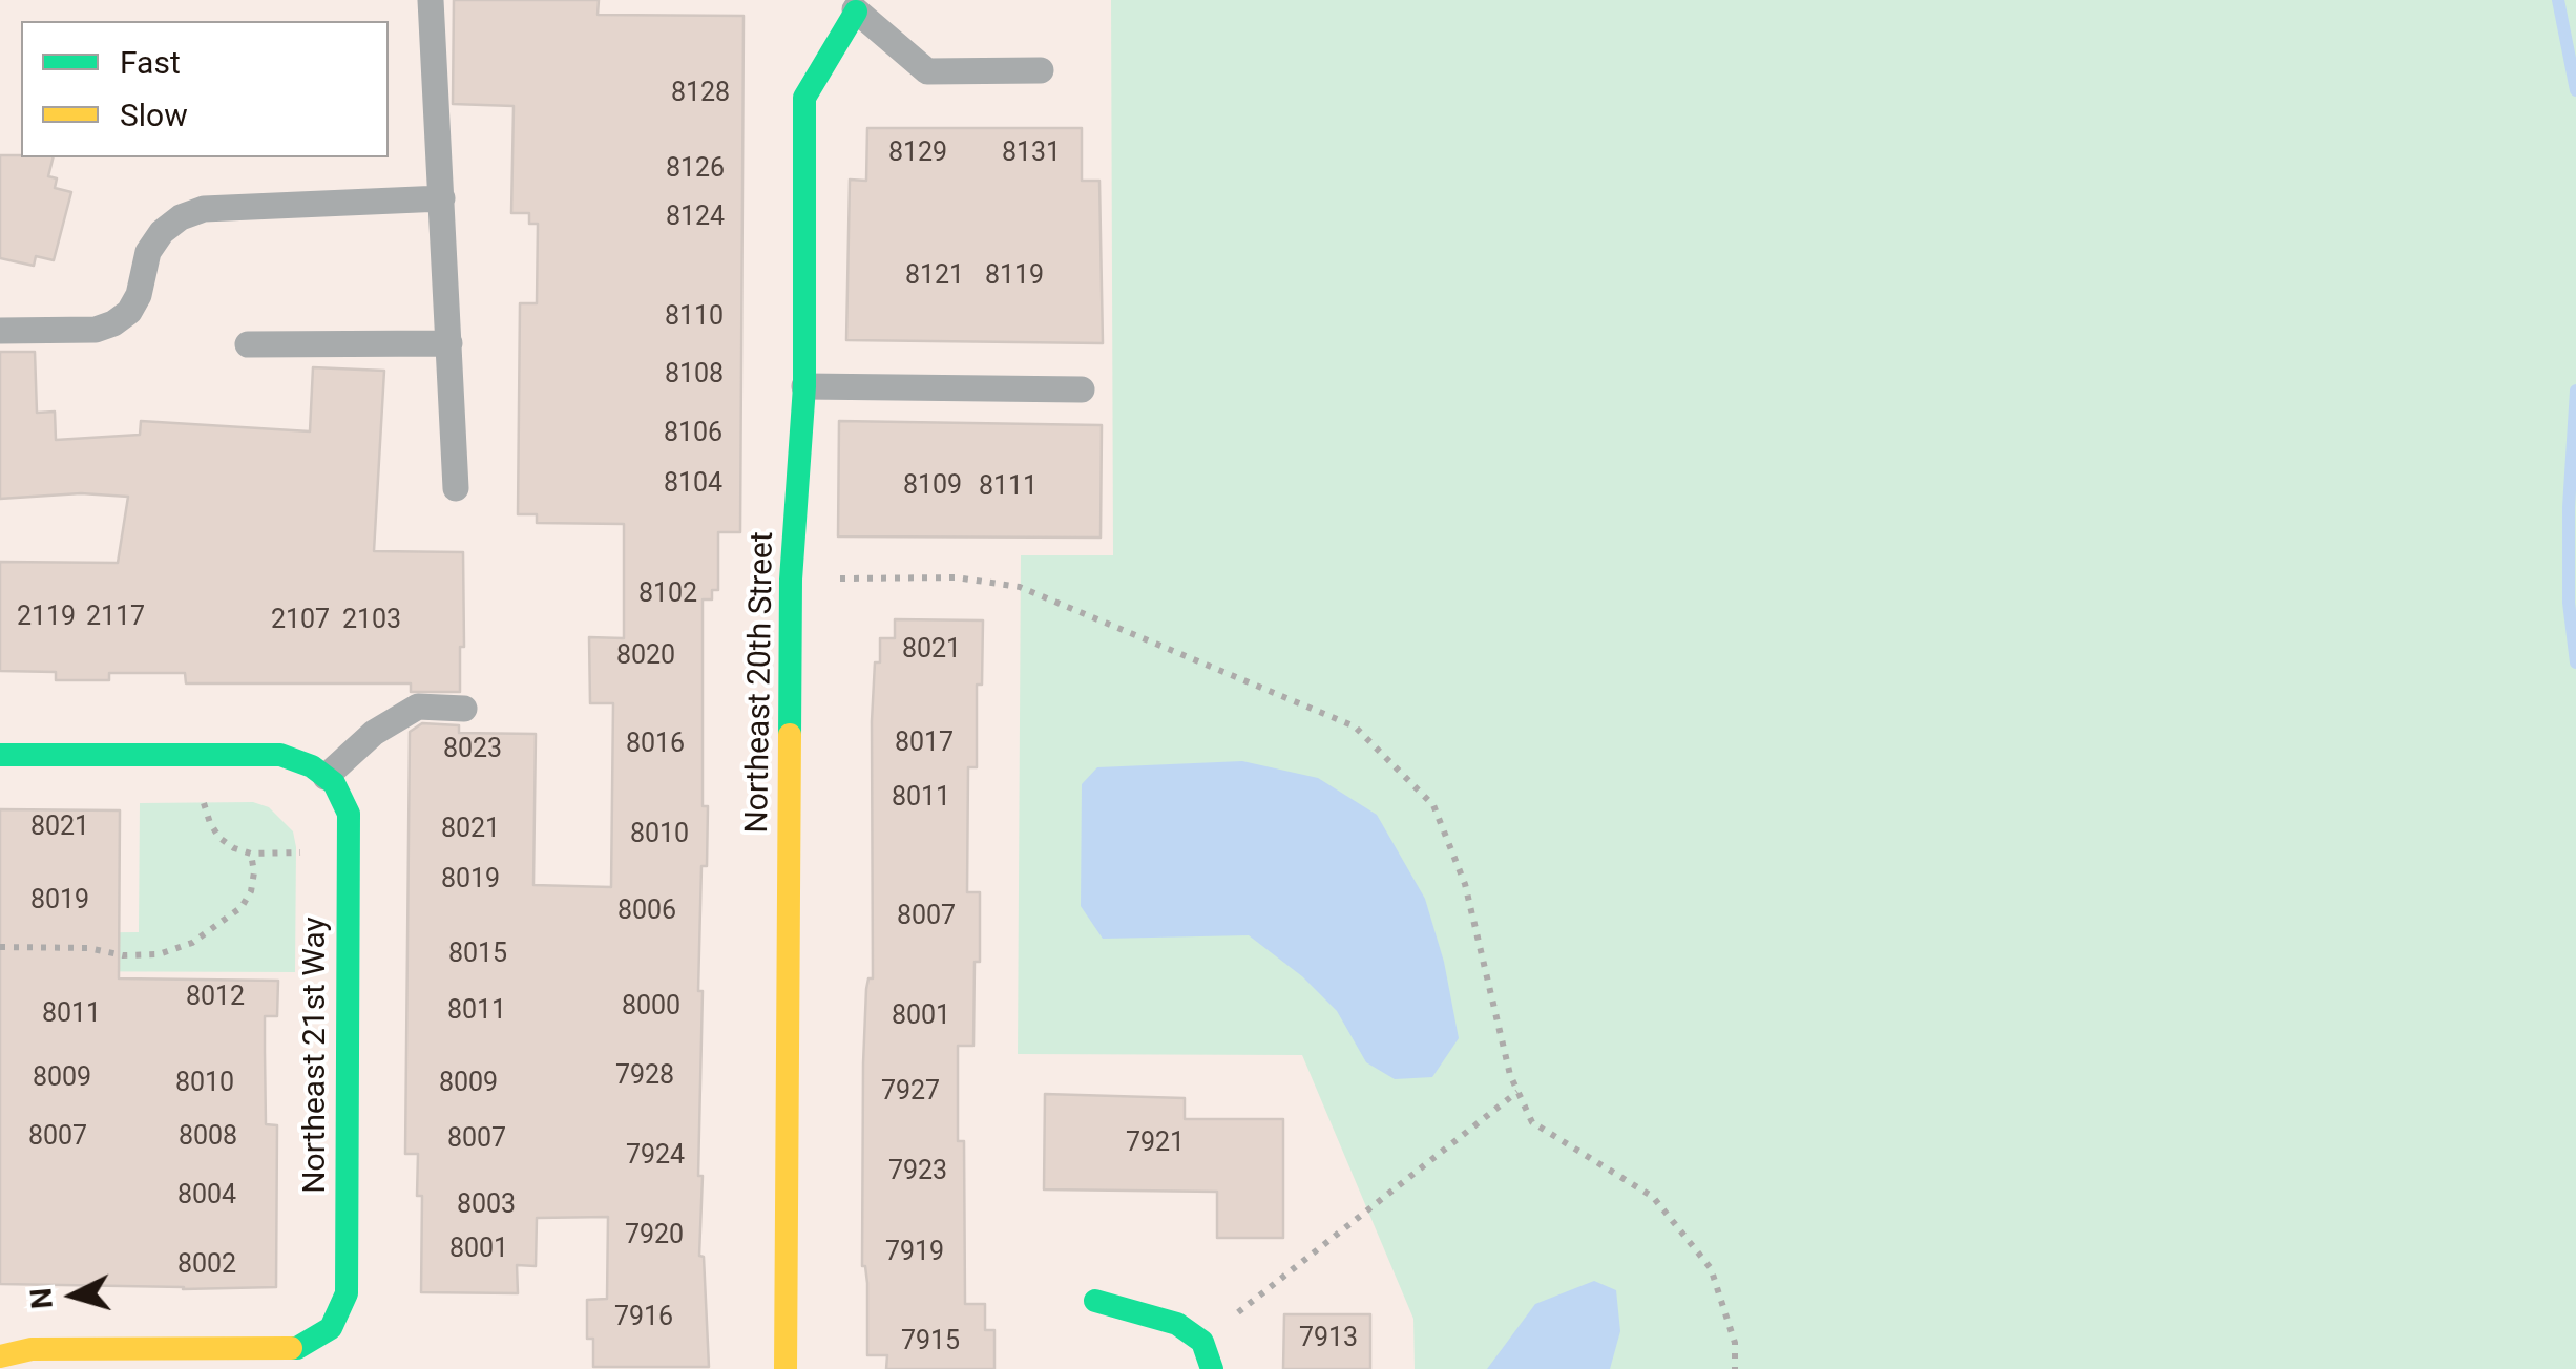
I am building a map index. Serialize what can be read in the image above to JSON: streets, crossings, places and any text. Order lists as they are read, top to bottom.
{
  "streets": {
    "street": ["Northeast 20th Street", "Northeast 21st Way"]
  },
  "house_numbers": [
    "8128",
    "8129",
    "8131",
    "8126",
    "8124",
    "8121",
    "8119",
    "8110",
    "8108",
    "8106",
    "8104",
    "8109",
    "8111",
    "8102",
    "2119",
    "2117",
    "2107",
    "2103",
    "8021",
    "8020",
    "8017",
    "8016",
    "8023",
    "8011",
    "8021",
    "8021",
    "8010",
    "8019",
    "8019",
    "8006",
    "8007",
    "8015",
    "8012",
    "8000",
    "8011",
    "8011",
    "8001",
    "7928",
    "8009",
    "8010",
    "8009",
    "7927",
    "8007",
    "8008",
    "8007",
    "7921",
    "7924",
    "7923",
    "8004",
    "8003",
    "7920",
    "8001",
    "7919",
    "8002",
    "7916",
    "7913",
    "7915"
  ],
  "legend": ["Fast", "Slow"],
  "north": "left"
}
